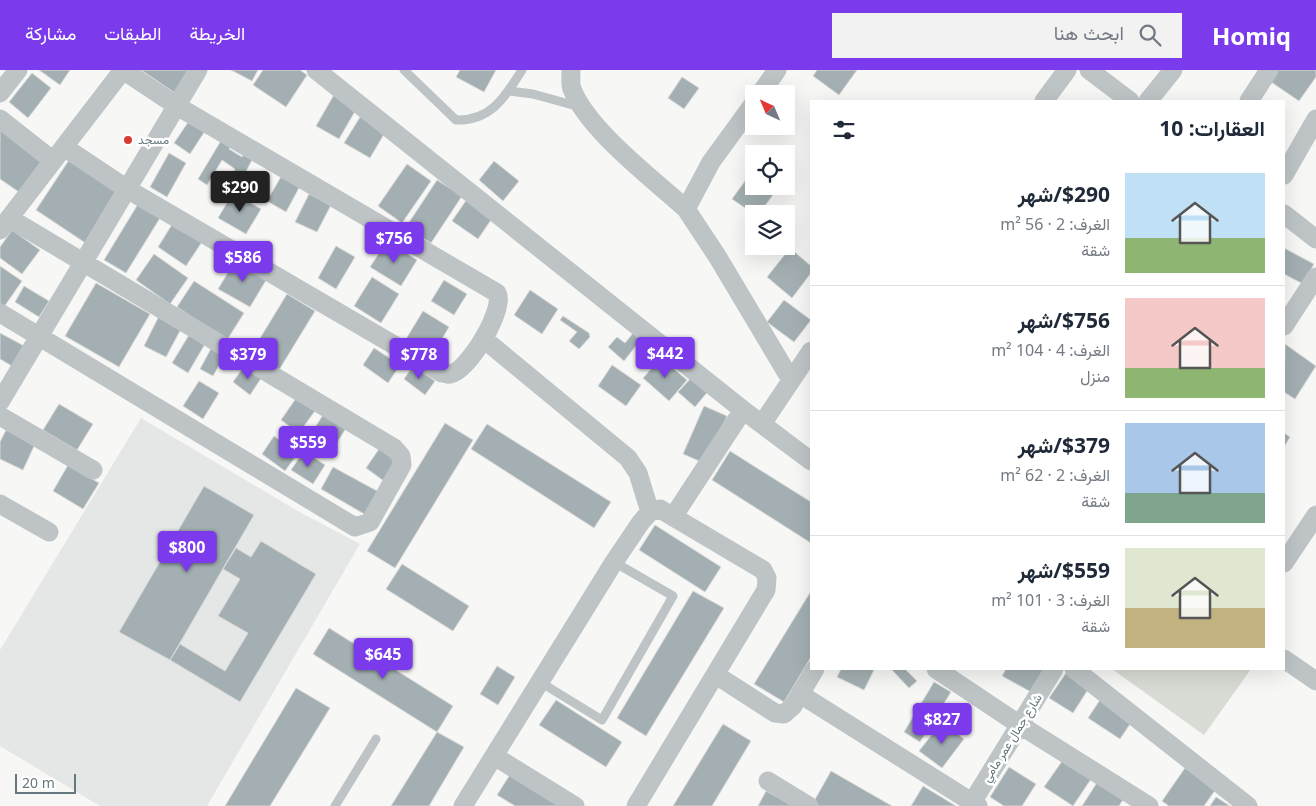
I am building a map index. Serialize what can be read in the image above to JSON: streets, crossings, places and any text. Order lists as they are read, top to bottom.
{
  "streets": {
    "street": ["شارع جمال عمر مامي"]
  },
  "places": ["مسجد"],
  "scale_bar": "20 m",
  "north": "top left",
  "page": {
    "header": "Homiq",
    "search": "ابحث هنا",
    "nav": ["الخريطة", "الطبقات", "مشاركة"],
    "heading": "العقارات: 10",
    "list": [
      {
        "name": "$290/شهر",
        "note": "الغرف: 2 · 56 m² · شقة"
      },
      {
        "name": "$756/شهر",
        "note": "الغرف: 4 · 104 m² · منزل"
      },
      {
        "name": "$379/شهر",
        "note": "الغرف: 2 · 62 m² · شقة"
      },
      {
        "name": "$559/شهر",
        "note": "الغرف: 3 · 101 m² · شقة"
      }
    ],
    "price": [
      "$290",
      "$756",
      "$586",
      "$442",
      "$379",
      "$778",
      "$559",
      "$800",
      "$645",
      "$827"
    ],
    "scale": "20 m"
  }
}
